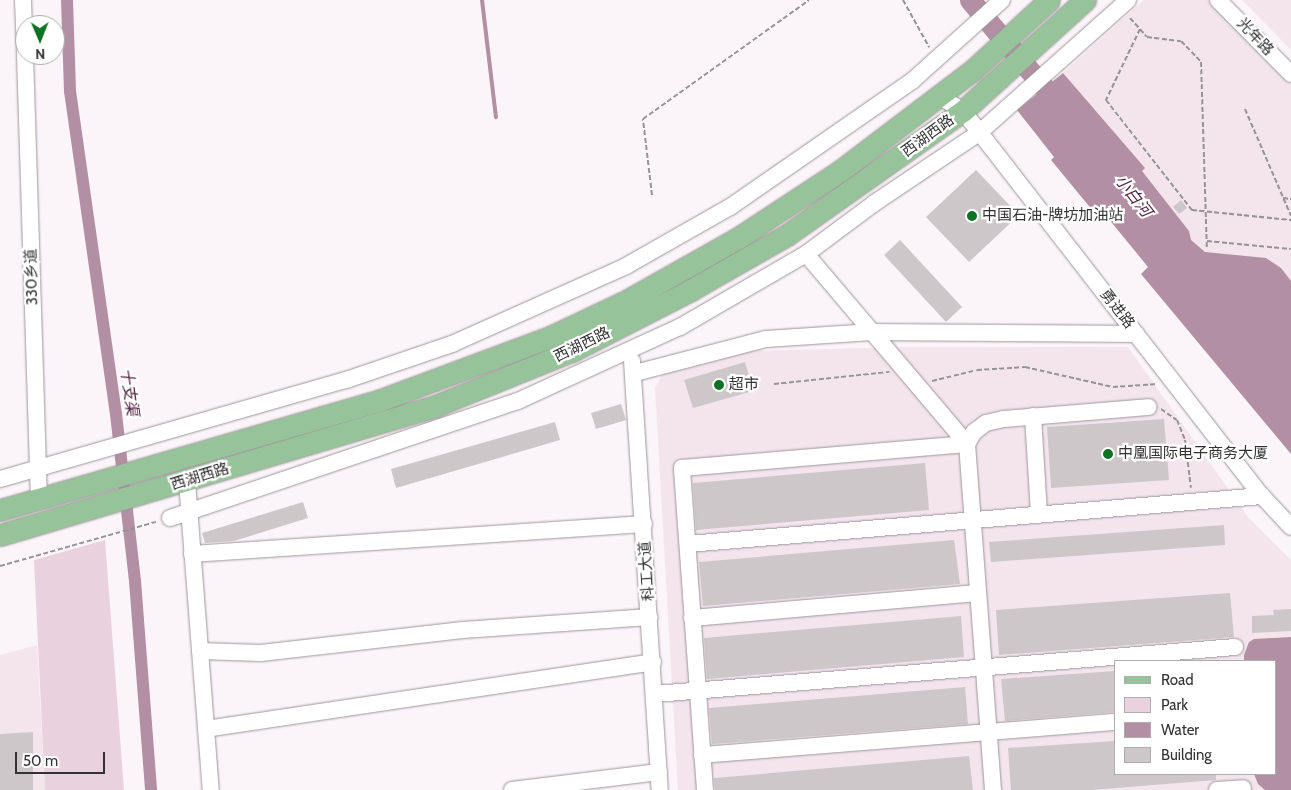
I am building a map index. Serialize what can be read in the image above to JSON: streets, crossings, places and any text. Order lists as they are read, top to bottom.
{
  "streets": {
    "main road": ["西湖西路"],
    "street": [
      "光年路",
      "330乡道",
      "勇进路",
      "科工大道"
    ]
  },
  "crossings": [
    ["西湖西路", "330乡道"],
    ["西湖西路", "勇进路"]
  ],
  "water": ["小白河", "十支渠"],
  "places": ["中国石油-牌坊加油站", "超市", "中凰国际电子商务大厦"],
  "legend": [
    "Road",
    "Park",
    "Water",
    "Building"
  ],
  "scale_bar": "50 m",
  "north": "bottom"
}
